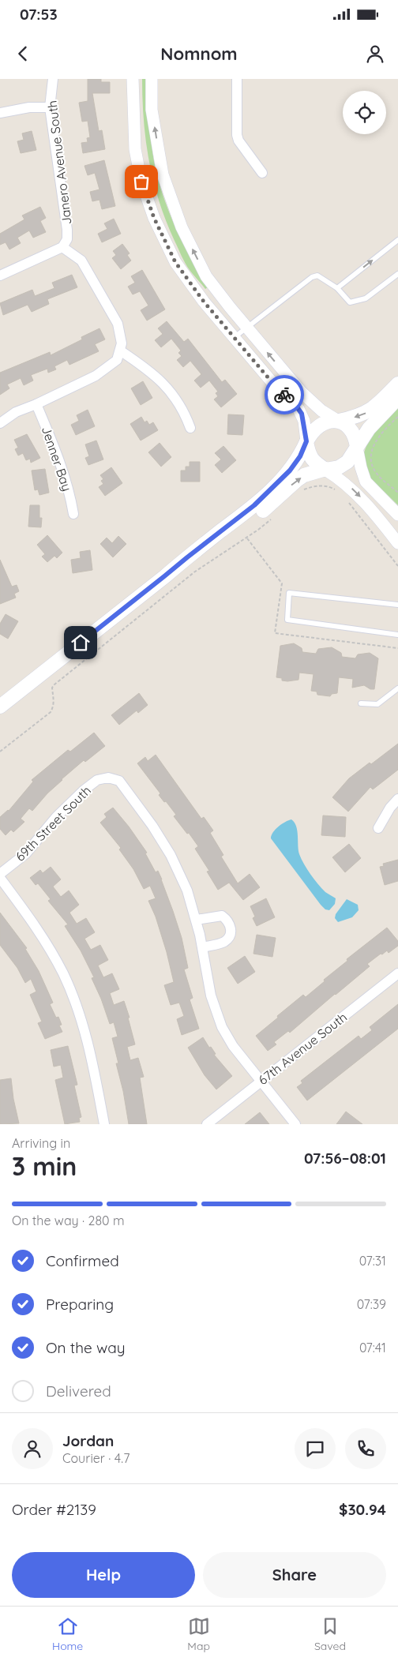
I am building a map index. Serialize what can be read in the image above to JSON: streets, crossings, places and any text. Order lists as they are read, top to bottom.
{
  "streets": {
    "street": [
      "Janero Avenue South",
      "Jenner Bay",
      "69th Street South",
      "67th Avenue South"
    ]
  },
  "page": {
    "status": "07:53",
    "header": "Nomnom",
    "heading": ["3 min", "Arriving in", "07:56–08:01"],
    "panel": [
      "Jordan",
      "Courier · 4.7",
      "Order #2139",
      "$30.94"
    ],
    "bar": "On the way · 280 m",
    "list": [
      ["Confirmed", "07:31"],
      ["Preparing", "07:39"],
      ["On the way", "07:41"],
      "Delivered"
    ],
    "buttons": ["Help", "Share"],
    "tabs": ["Home", "Map", "Saved"]
  }
}
